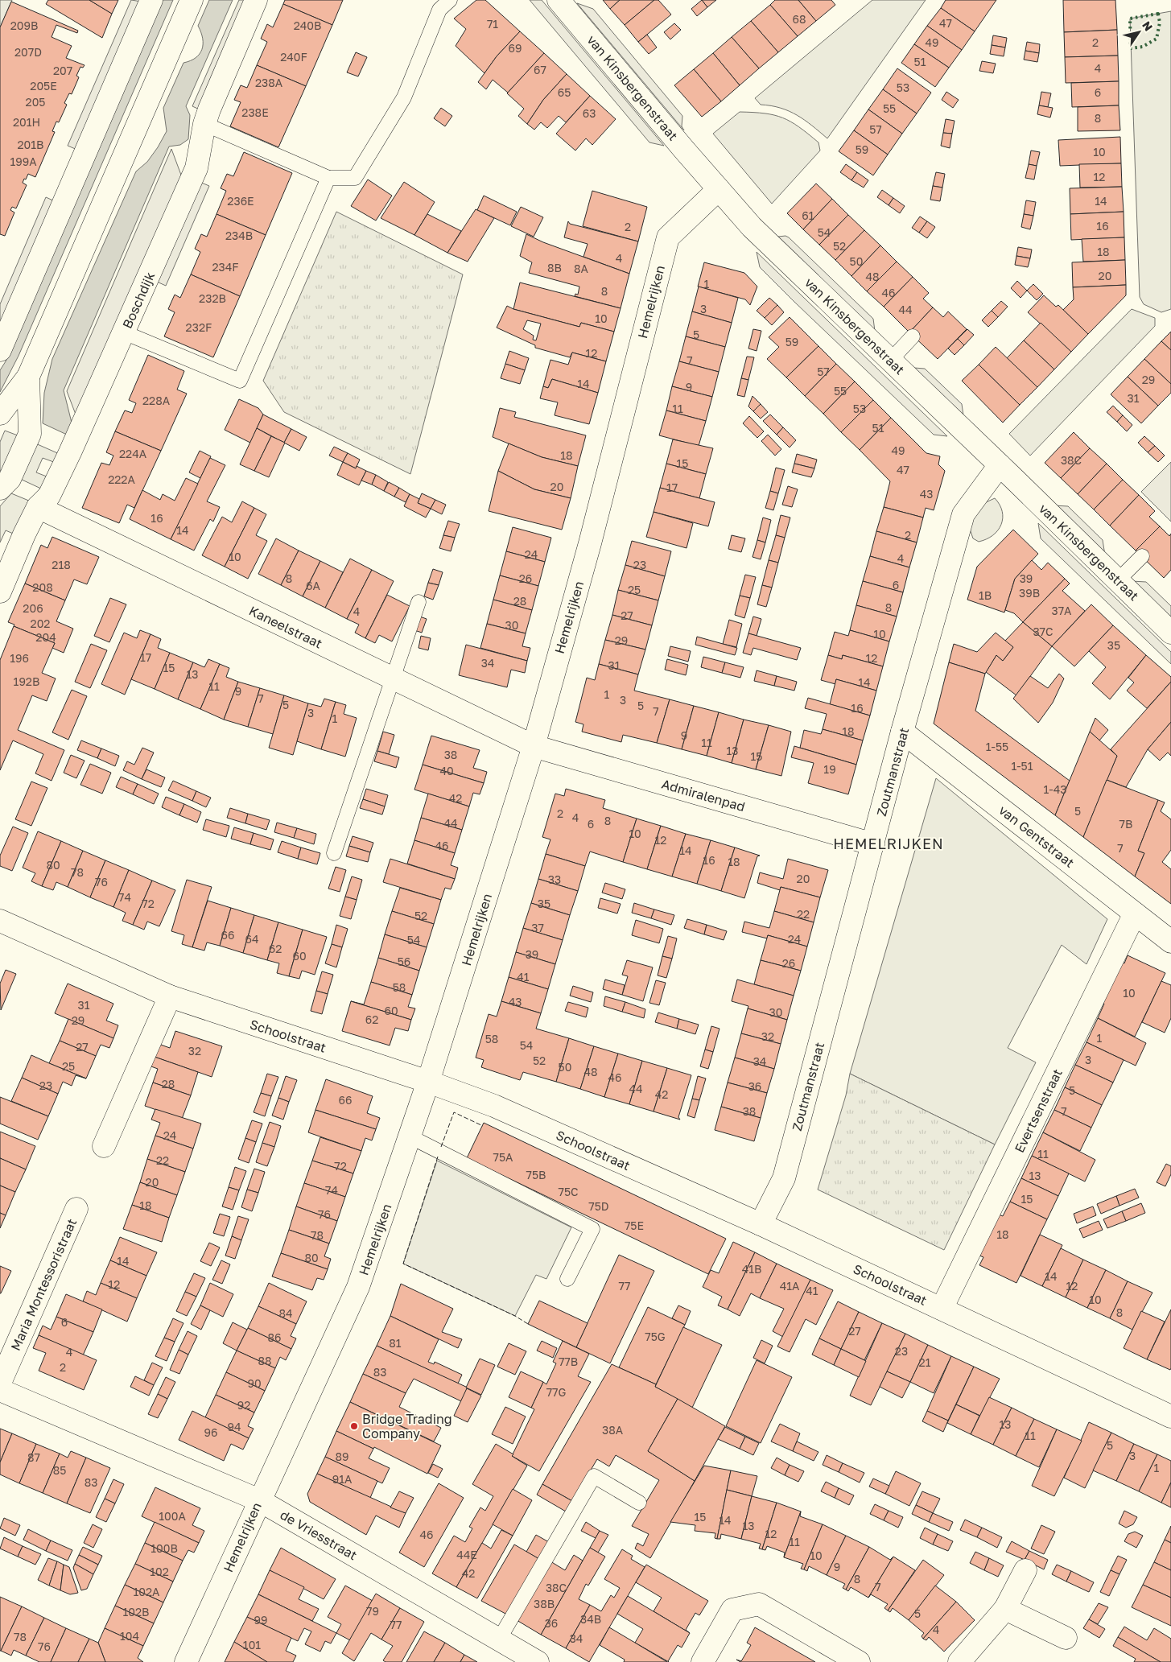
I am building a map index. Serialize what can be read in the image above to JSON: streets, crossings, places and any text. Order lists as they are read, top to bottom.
{
  "streets": {
    "street": [
      "van Kinsbergenstraat",
      "Boschdijk",
      "Hemelrijken",
      "Kaneelstraat",
      "Zoutmanstraat",
      "Admiralenpad",
      "van Gentstraat",
      "Schoolstraat",
      "Evertsenstraat",
      "Maria Montessoristraat",
      "de Vriesstraat"
    ]
  },
  "crossings": [
    ["van Kinsbergenstraat", "Hemelrijken"],
    ["van Kinsbergenstraat", "Zoutmanstraat"],
    ["Boschdijk", "Kaneelstraat"],
    ["Hemelrijken", "Kaneelstraat"],
    ["Hemelrijken", "Admiralenpad"],
    ["Hemelrijken", "Schoolstraat"],
    ["Hemelrijken", "de Vriesstraat"],
    ["Kaneelstraat", "Admiralenpad"],
    ["Zoutmanstraat", "Admiralenpad"],
    ["Zoutmanstraat", "van Gentstraat"],
    ["Zoutmanstraat", "Schoolstraat"],
    ["van Gentstraat", "Evertsenstraat"],
    ["Schoolstraat", "Evertsenstraat"]
  ],
  "districts": ["HEMELRIJKEN"],
  "places": ["Bridge Trading Company"],
  "house_numbers": [
    "68",
    "47",
    "71",
    "209B",
    "240B",
    "49",
    "2",
    "69",
    "207D",
    "240F",
    "51",
    "4",
    "67",
    "207",
    "238A",
    "205E",
    "53",
    "65",
    "6",
    "205",
    "55",
    "238E",
    "63",
    "8",
    "201H",
    "57",
    "201B",
    "59",
    "10",
    "199A",
    "12",
    "236E",
    "14",
    "61",
    "16",
    "2",
    "54",
    "234B",
    "52",
    "18",
    "4",
    "50",
    "234F",
    "8B",
    "8A",
    "20",
    "48",
    "1",
    "8",
    "46",
    "232B",
    "3",
    "44",
    "10",
    "232F",
    "5",
    "59",
    "12",
    "7",
    "57",
    "29",
    "14",
    "9",
    "55",
    "31",
    "228A",
    "11",
    "53",
    "51",
    "49",
    "224A",
    "18",
    "38C",
    "15",
    "47",
    "222A",
    "20",
    "17",
    "43",
    "16",
    "14",
    "2",
    "24",
    "10",
    "4",
    "218",
    "23",
    "8",
    "26",
    "39",
    "6",
    "6A",
    "208",
    "25",
    "39B",
    "1B",
    "28",
    "8",
    "206",
    "37A",
    "4",
    "27",
    "202",
    "30",
    "37C",
    "10",
    "204",
    "29",
    "35",
    "17",
    "196",
    "12",
    "34",
    "31",
    "15",
    "13",
    "192B",
    "14",
    "11",
    "9",
    "1",
    "7",
    "3",
    "5",
    "5",
    "16",
    "7",
    "3",
    "1",
    "18",
    "9",
    "11",
    "1-55",
    "13",
    "38",
    "15",
    "1-51",
    "19",
    "40",
    "1-43",
    "42",
    "5",
    "2",
    "4",
    "8",
    "44",
    "6",
    "7B",
    "10",
    "12",
    "46",
    "7",
    "14",
    "16",
    "18",
    "80",
    "78",
    "20",
    "33",
    "76",
    "74",
    "72",
    "35",
    "22",
    "52",
    "37",
    "66",
    "64",
    "24",
    "54",
    "62",
    "39",
    "60",
    "56",
    "26",
    "41",
    "58",
    "10",
    "43",
    "31",
    "60",
    "30",
    "62",
    "29",
    "32",
    "1",
    "58",
    "54",
    "27",
    "32",
    "3",
    "52",
    "34",
    "25",
    "50",
    "48",
    "46",
    "28",
    "23",
    "36",
    "44",
    "5",
    "42",
    "66",
    "38",
    "7",
    "24",
    "11",
    "75A",
    "22",
    "72",
    "75B",
    "13",
    "20",
    "74",
    "75C",
    "15",
    "18",
    "75D",
    "76",
    "75E",
    "18",
    "78",
    "80",
    "14",
    "41B",
    "14",
    "12",
    "77",
    "41A",
    "12",
    "41",
    "10",
    "8",
    "84",
    "6",
    "27",
    "75G",
    "86",
    "81",
    "23",
    "4",
    "88",
    "77B",
    "21",
    "2",
    "83",
    "90",
    "77G",
    "92",
    "13",
    "94",
    "38A",
    "96",
    "11",
    "5",
    "3",
    "89",
    "87",
    "1",
    "85",
    "91A",
    "83",
    "100A",
    "15",
    "14",
    "13",
    "12",
    "46",
    "11",
    "100B",
    "44E",
    "10",
    "9",
    "102",
    "42",
    "8",
    "7",
    "38C",
    "102A",
    "38B",
    "79",
    "102B",
    "5",
    "34B",
    "99",
    "36",
    "77",
    "4",
    "104",
    "78",
    "34",
    "101",
    "76"
  ],
  "north": "top right"
}
